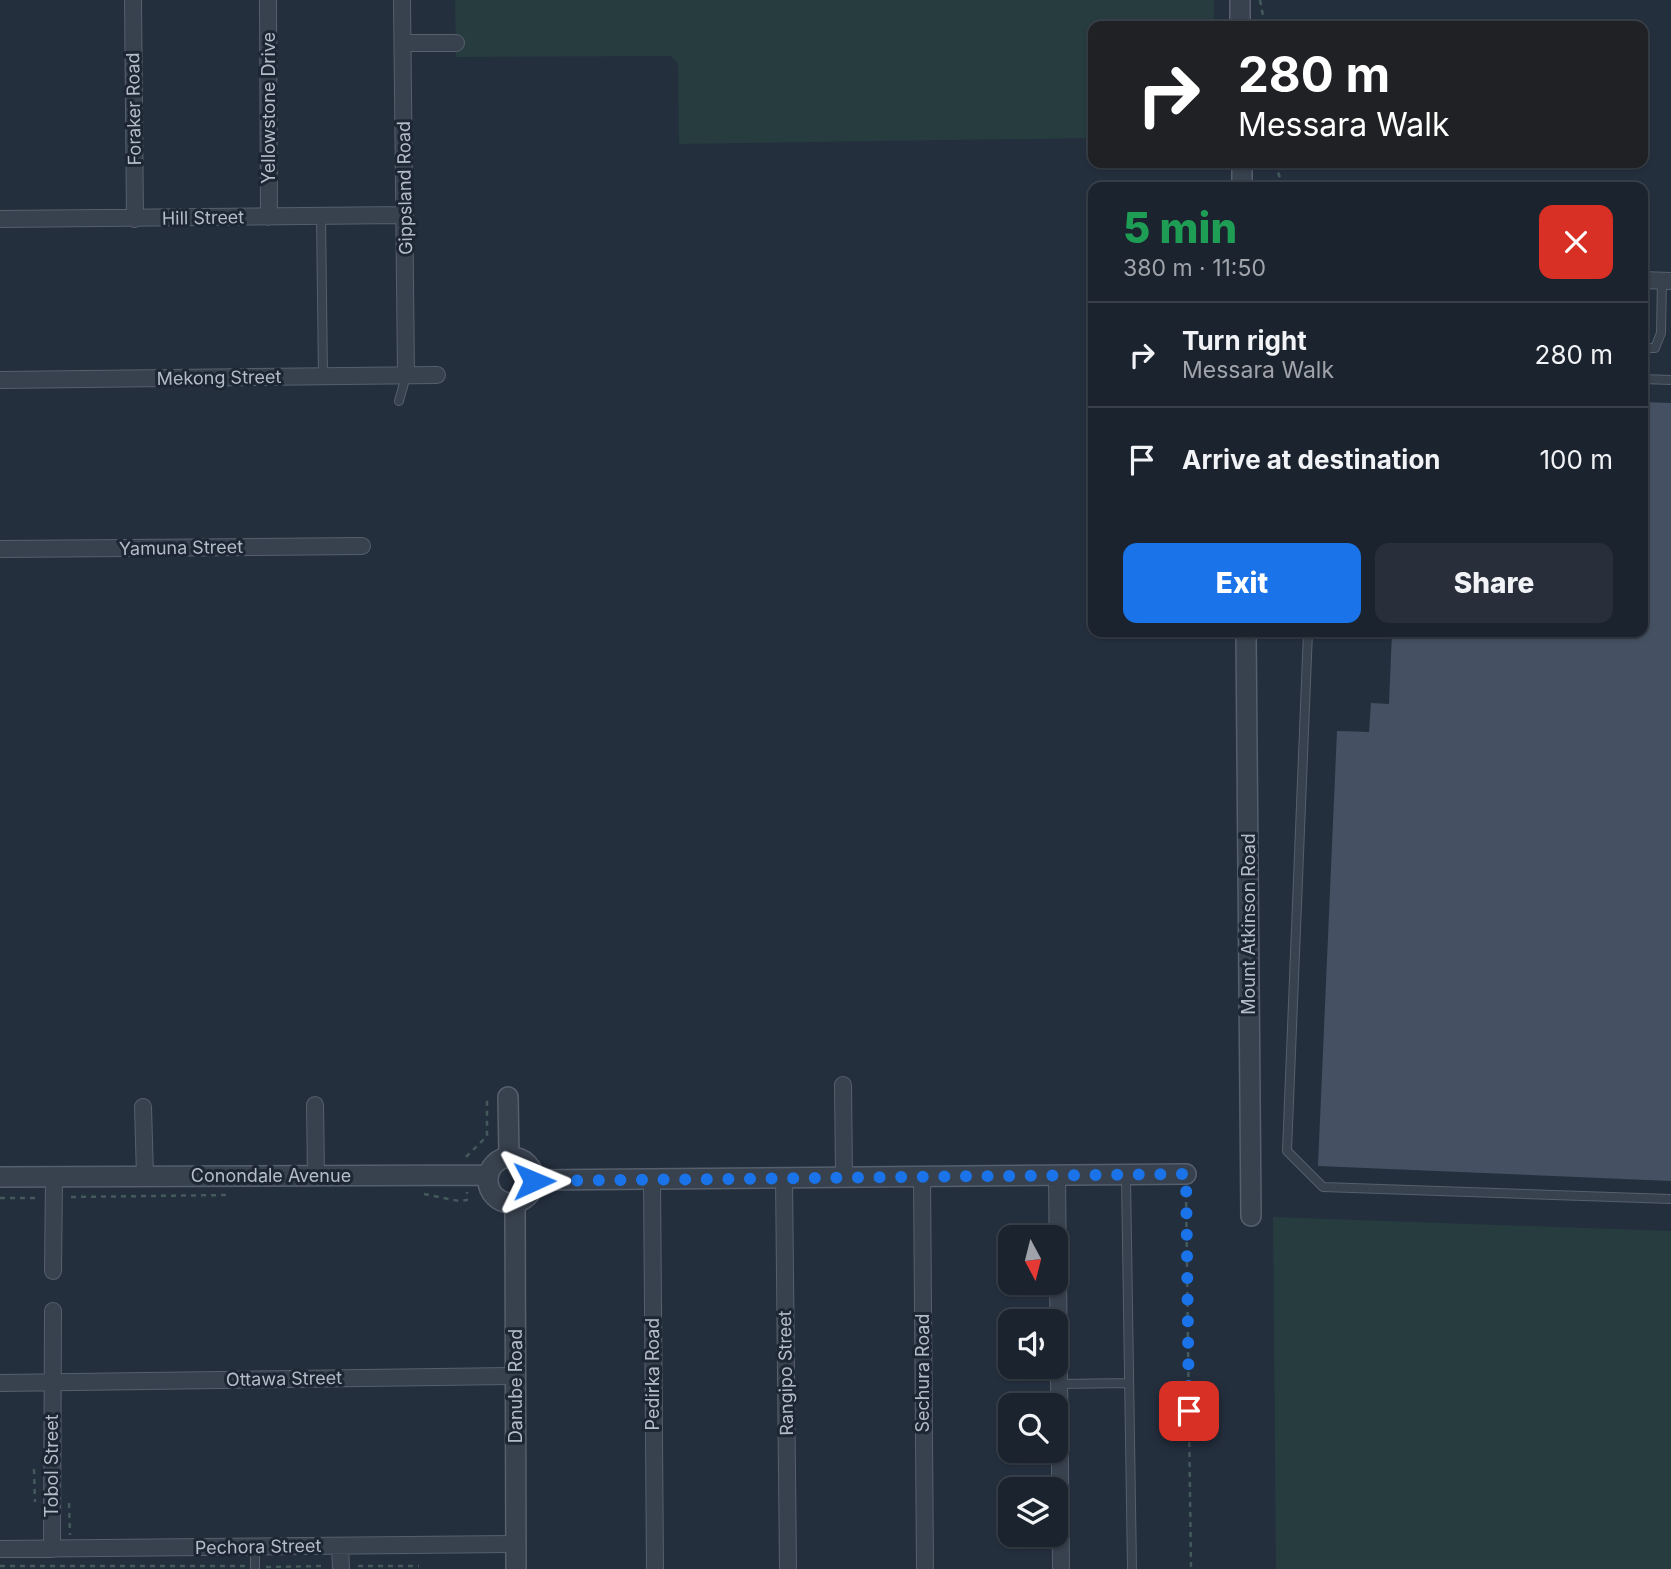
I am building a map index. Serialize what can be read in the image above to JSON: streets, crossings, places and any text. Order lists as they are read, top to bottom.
{
  "streets": {
    "street": [
      "Yellowstone Drive",
      "Foraker Road",
      "Gippsland Road",
      "Hill Street",
      "Mekong Street",
      "Yamuna Street",
      "Mount Atkinson Road",
      "Conondale Avenue",
      "Rangipo Street",
      "Sechura Road",
      "Pedirka Road",
      "Ottawa Street",
      "Danube Road",
      "Tobol Street",
      "Pechora Street"
    ]
  },
  "crossings": [
    ["Yellowstone Drive", "Hill Street"],
    ["Foraker Road", "Hill Street"],
    ["Gippsland Road", "Hill Street"],
    ["Gippsland Road", "Mekong Street"],
    ["Conondale Avenue", "Danube Road"],
    ["Ottawa Street", "Danube Road"],
    ["Ottawa Street", "Tobol Street"],
    ["Danube Road", "Pechora Street"],
    ["Tobol Street", "Pechora Street"]
  ],
  "north": "bottom",
  "page": {
    "turn": ["280 m", "Messara Walk"],
    "heading": ["5 min", "380 m · 11:50"],
    "list": [
      {
        "name": "Turn right",
        "note": "Messara Walk",
        "value": "280 m"
      },
      {
        "name": "Arrive at destination",
        "value": "100 m"
      }
    ],
    "buttons": ["Exit", "Share"]
  }
}
